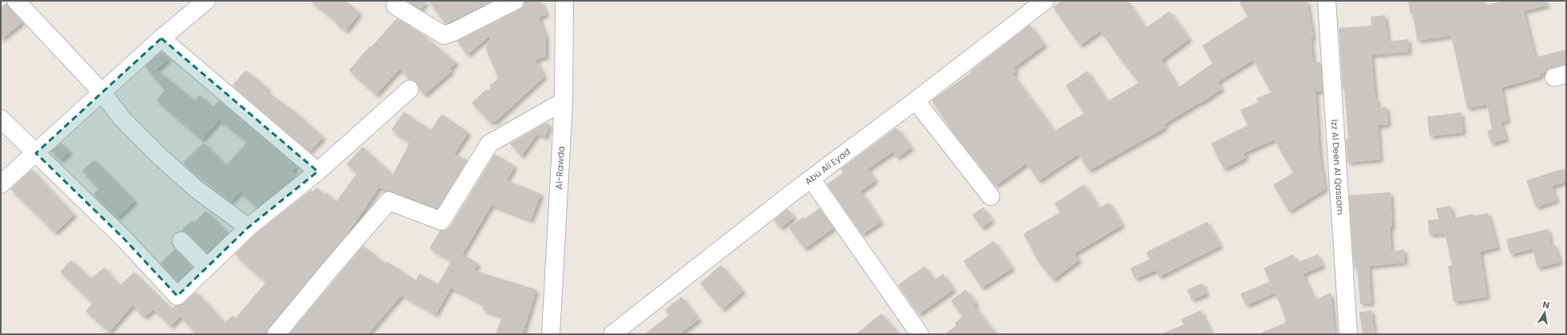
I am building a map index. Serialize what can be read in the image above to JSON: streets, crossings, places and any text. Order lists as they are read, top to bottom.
{
  "streets": {
    "street": ["Abu Ali Eyad", "Al-Rawda", "Izz Al Deen Al Qassam"]
  },
  "north": "top"
}
